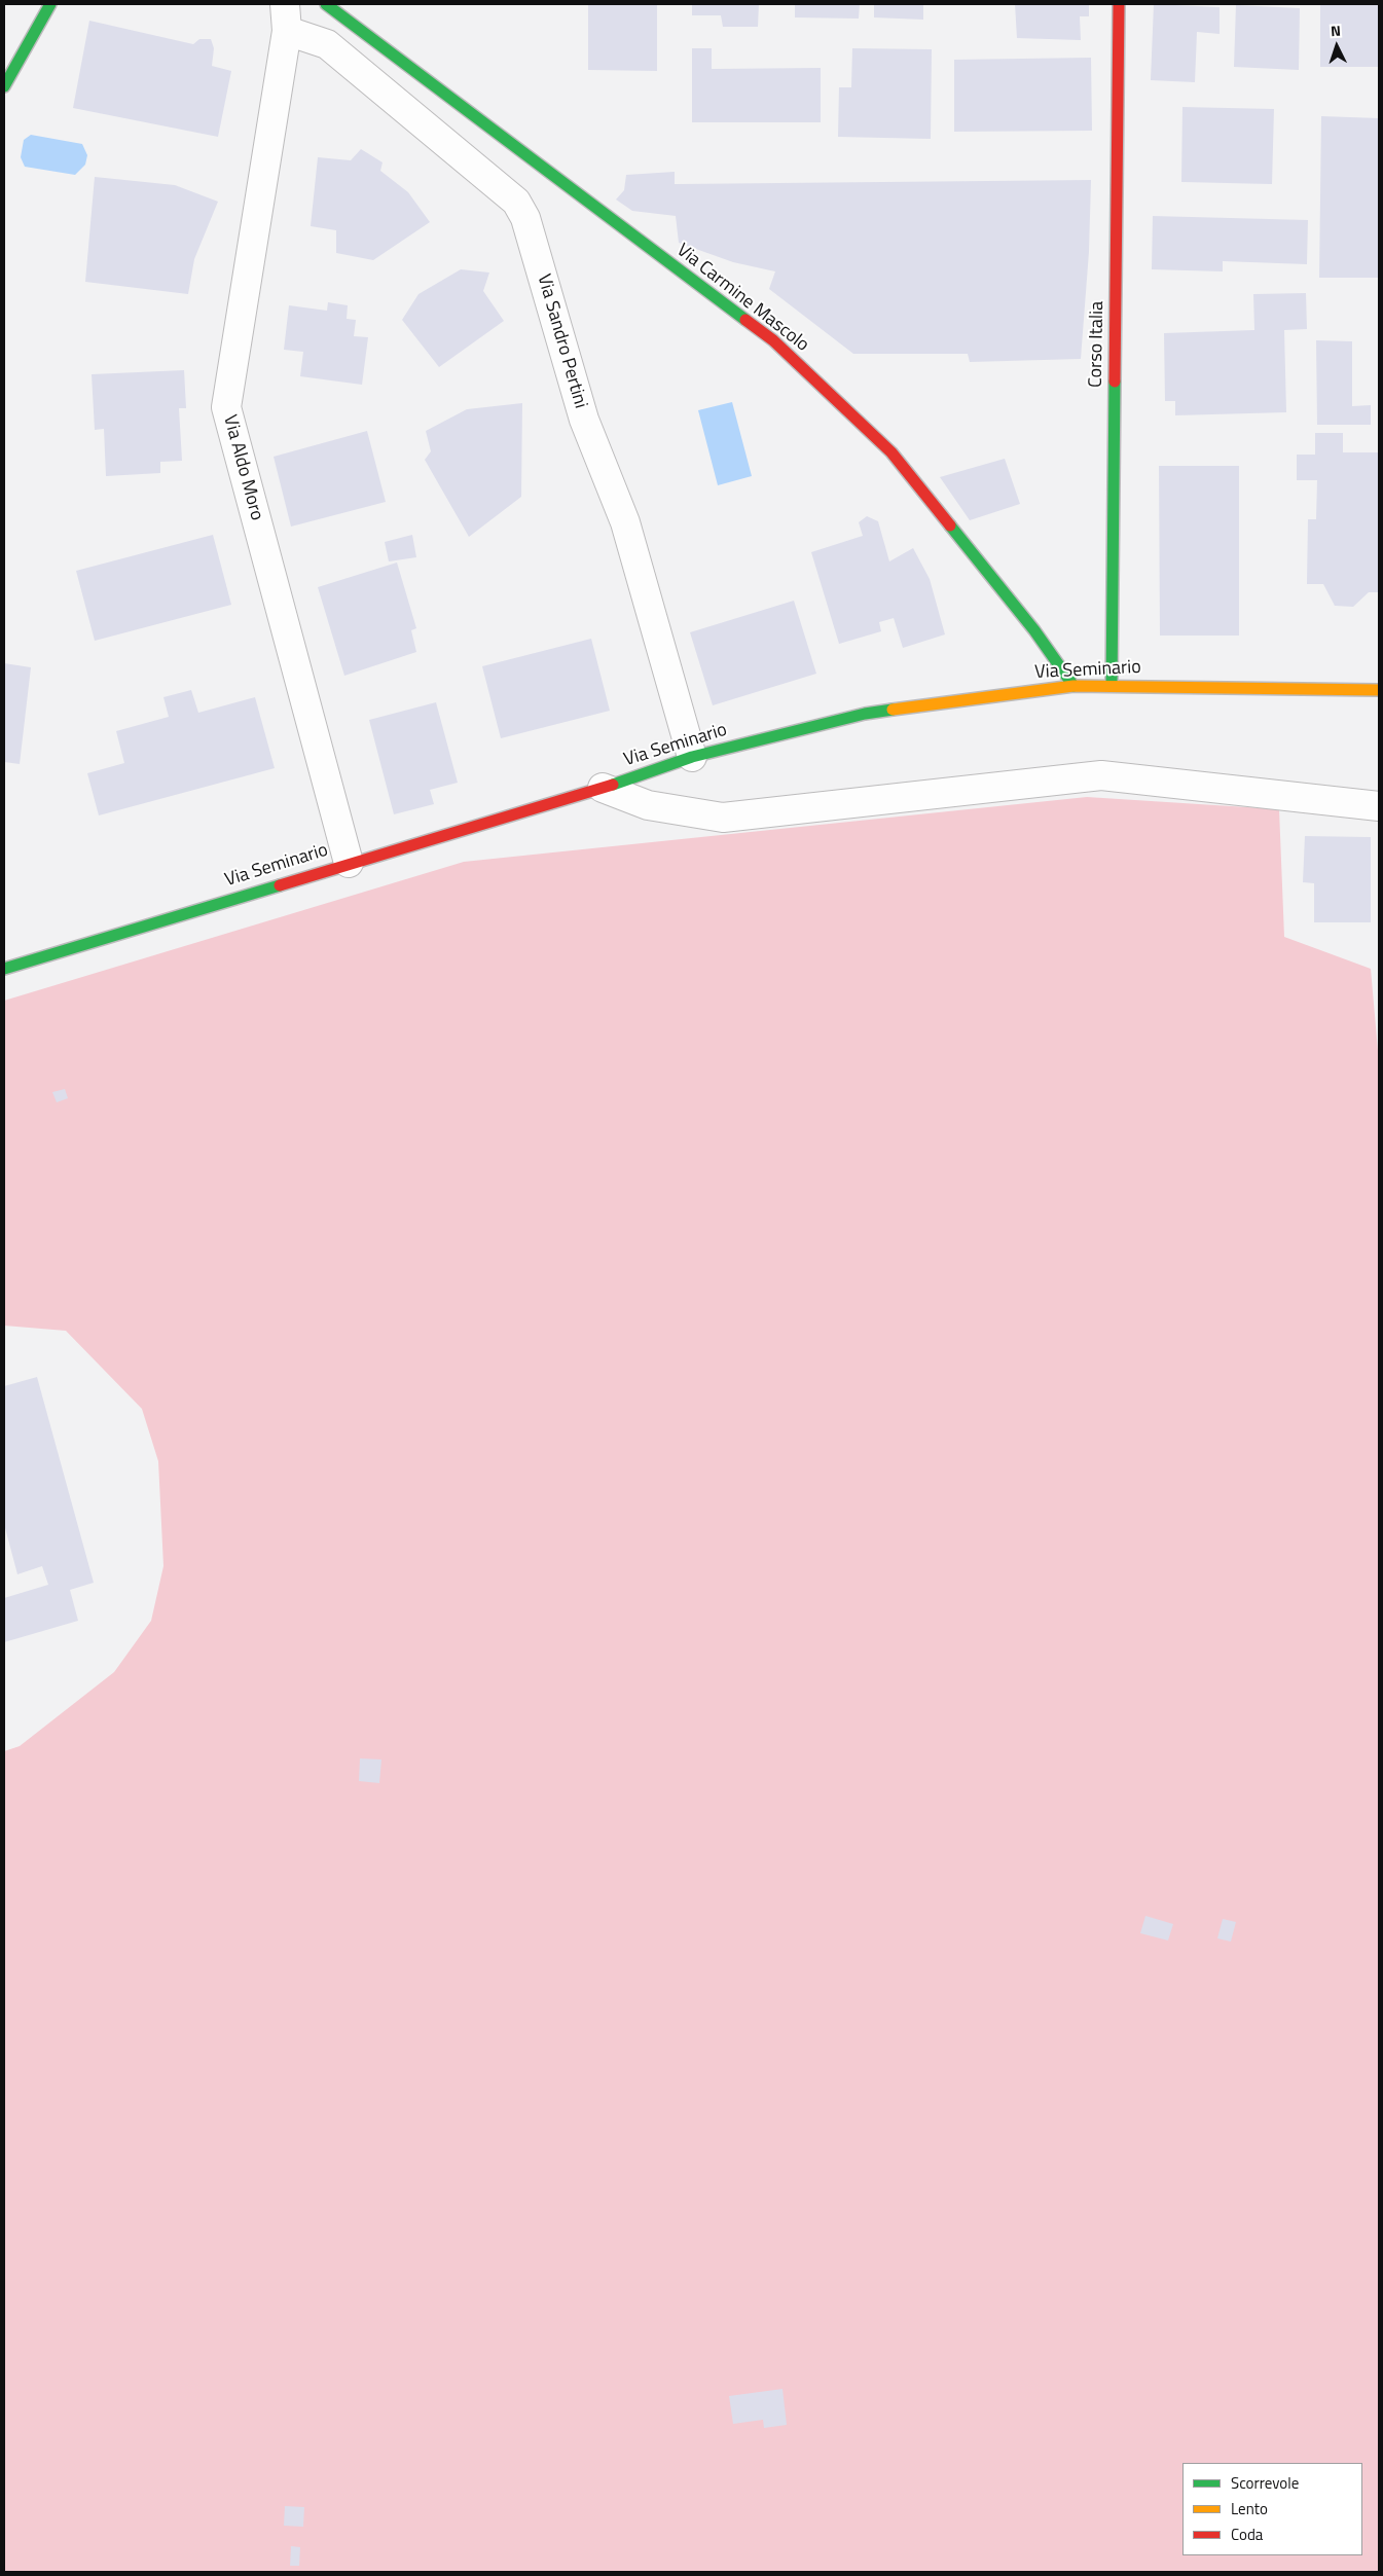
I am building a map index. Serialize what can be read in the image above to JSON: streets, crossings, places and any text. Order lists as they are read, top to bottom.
{
  "streets": {
    "street": [
      "Via Carmine Mascolo",
      "Via Sandro Pertini",
      "Corso Italia",
      "Via Aldo Moro",
      "Via Seminario"
    ]
  },
  "crossings": [
    ["Via Carmine Mascolo", "Via Seminario"],
    ["Via Sandro Pertini", "Via Aldo Moro"],
    ["Via Sandro Pertini", "Via Seminario"],
    ["Corso Italia", "Via Seminario"],
    ["Via Aldo Moro", "Via Seminario"]
  ],
  "legend": ["Scorrevole", "Lento", "Coda"],
  "north": "top"
}
